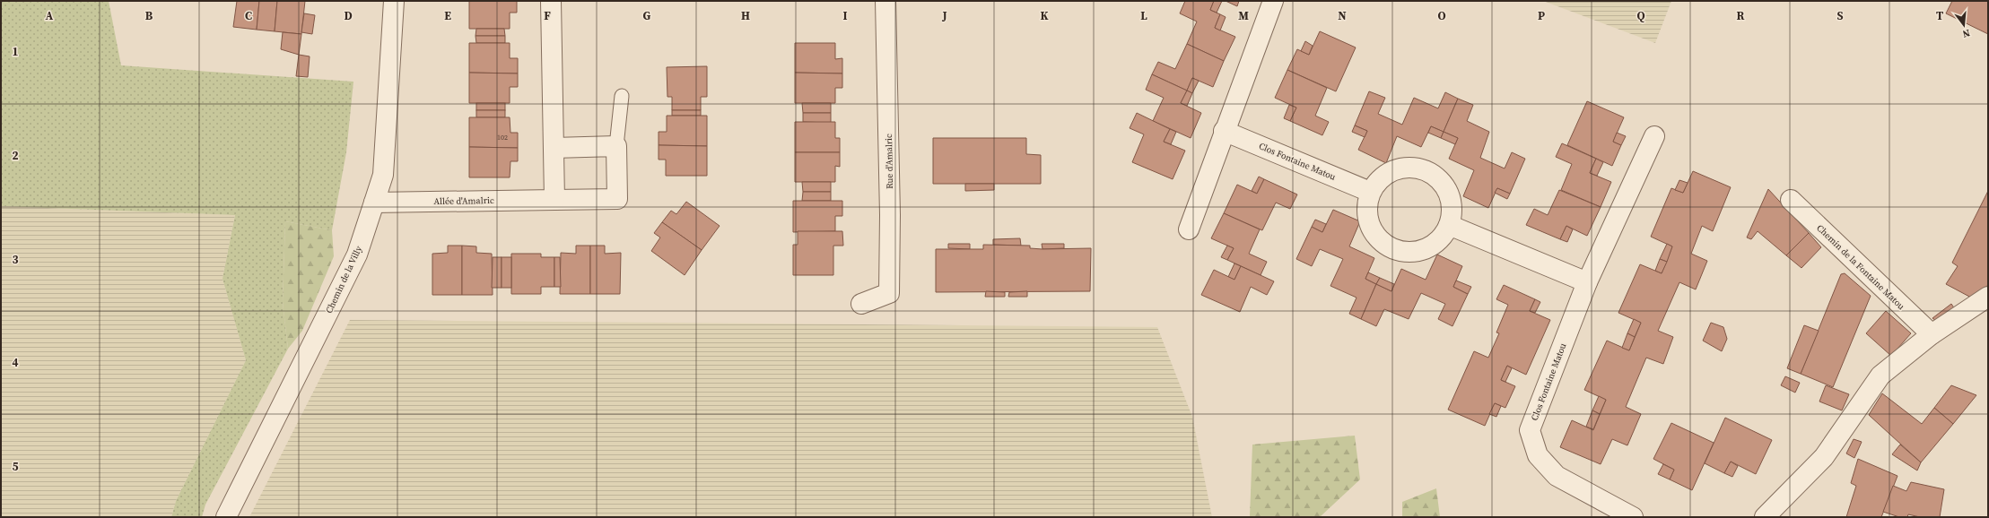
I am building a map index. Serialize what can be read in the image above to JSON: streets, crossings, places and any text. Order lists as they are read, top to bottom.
{
  "streets": {
    "street": [
      "Rue d'Amalric",
      "Clos Fontaine Matou",
      "Allée d'Amalric",
      "Chemin de la Fontaine Matou",
      "Chemin de la Villy"
    ]
  },
  "crossings": [
    ["Allée d'Amalric", "Chemin de la Villy"]
  ],
  "house_numbers": ["102"],
  "north": "bottom",
  "grid": {
    "columns": [
      "A",
      "B",
      "C",
      "D",
      "E",
      "F",
      "G",
      "H",
      "I",
      "J",
      "K",
      "L",
      "M",
      "N",
      "O",
      "P",
      "Q",
      "R",
      "S",
      "T"
    ],
    "rows": [
      "1",
      "2",
      "3",
      "4",
      "5"
    ]
  }
}
